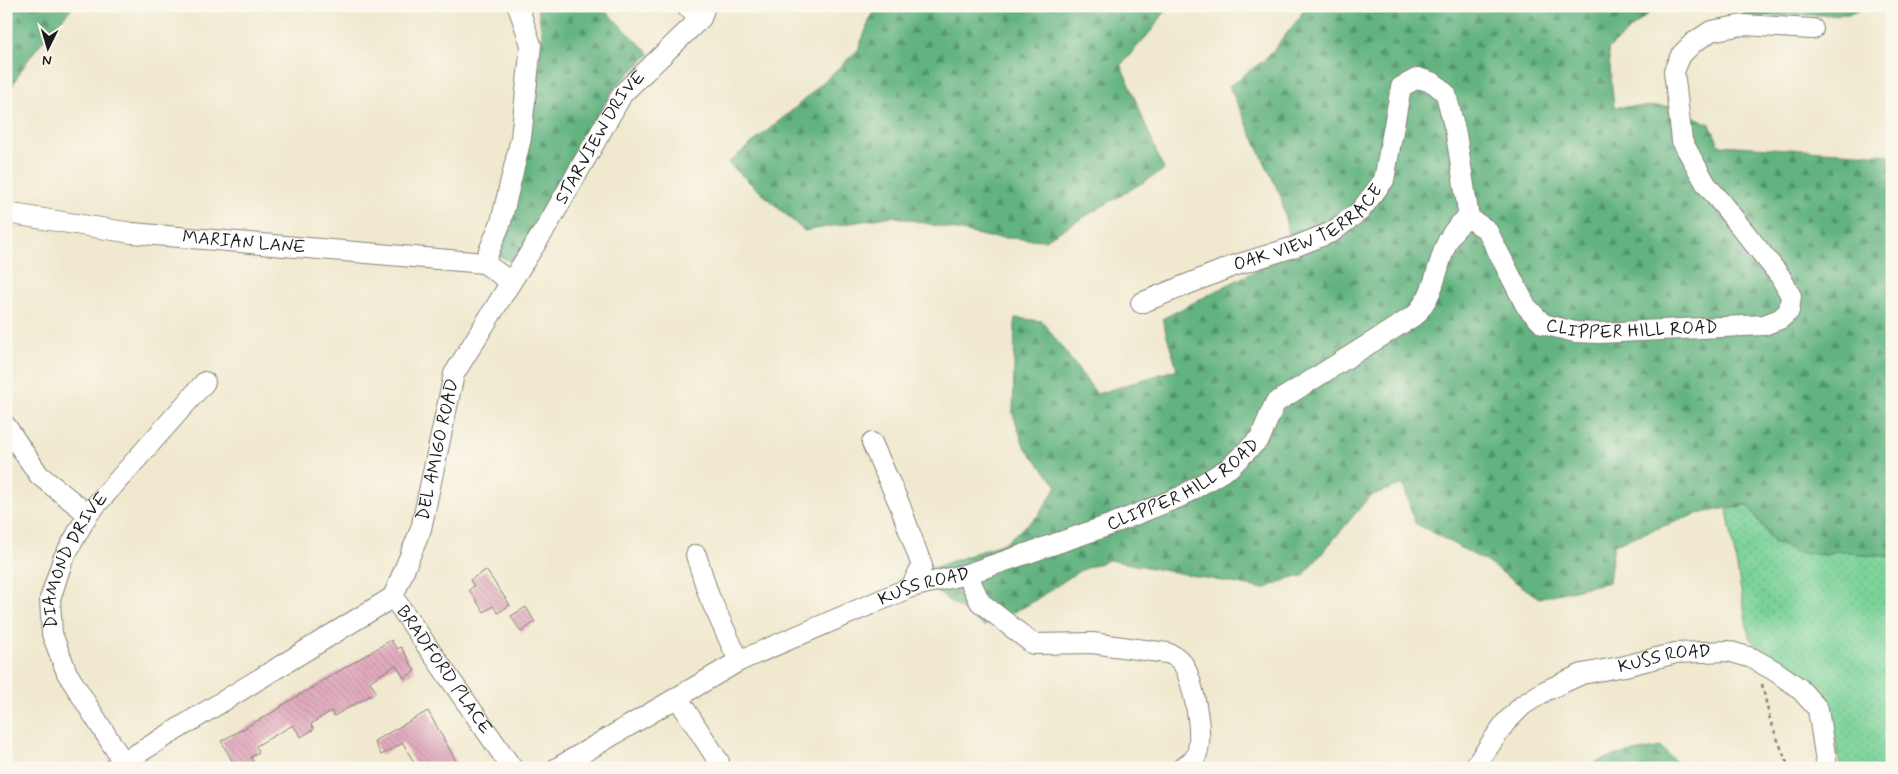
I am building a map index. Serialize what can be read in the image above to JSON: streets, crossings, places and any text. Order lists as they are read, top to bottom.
{
  "streets": {
    "street": [
      "STARVIEW DRIVE",
      "OAK VIEW TERRACE",
      "MARIAN LANE",
      "CLIPPER HILL ROAD",
      "DEL AMIGO ROAD",
      "DIAMOND DRIVE",
      "KUSS ROAD",
      "BRADFORD PLACE"
    ]
  },
  "crossings": [
    ["STARVIEW DRIVE", "DEL AMIGO ROAD"],
    ["OAK VIEW TERRACE", "CLIPPER HILL ROAD"],
    ["CLIPPER HILL ROAD", "KUSS ROAD"],
    ["DEL AMIGO ROAD", "BRADFORD PLACE"]
  ],
  "north": "bottom"
}
